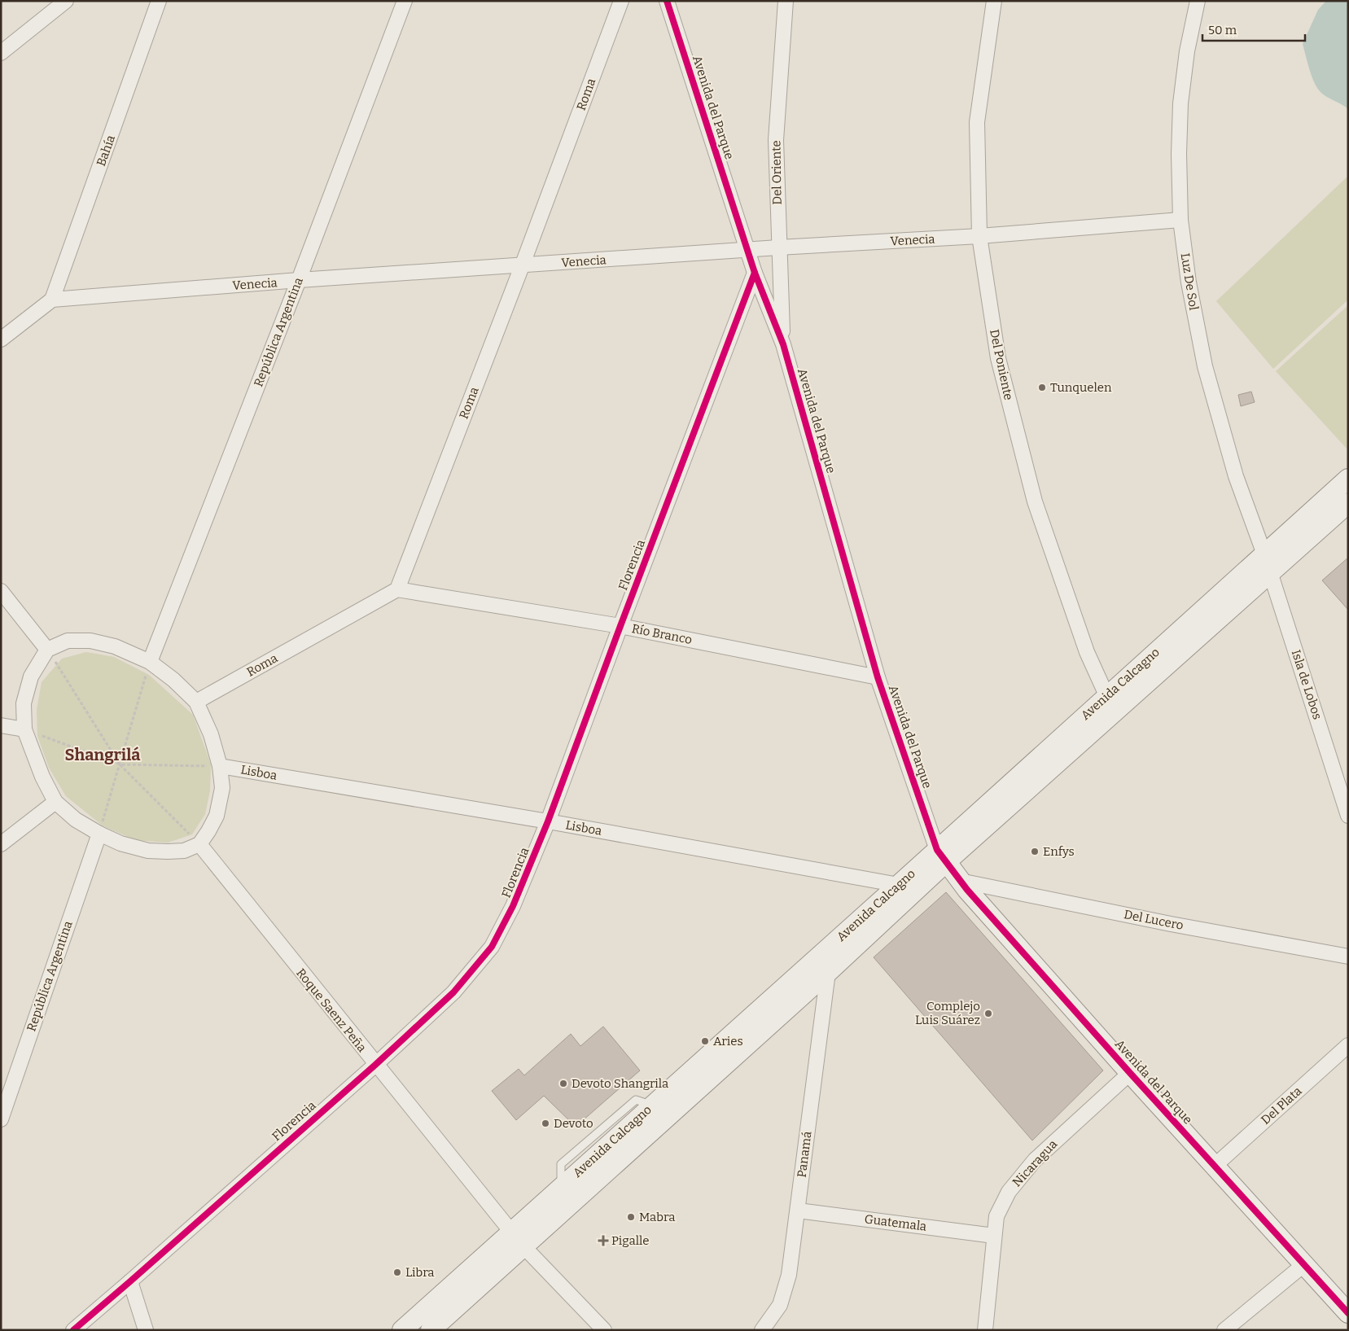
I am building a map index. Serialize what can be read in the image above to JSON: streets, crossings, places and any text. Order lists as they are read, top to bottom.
{
  "streets": {
    "street": [
      "Roma",
      "Avenida del Parque",
      "Bahía",
      "Del Oriente",
      "Venecia",
      "Luz De Sol",
      "República Argentina",
      "Del Poniente",
      "Florencia",
      "Río Branco",
      "Avenida Calcagno",
      "Isla de Lobos",
      "Lisboa",
      "Del Lucero",
      "Roque Saenz Peña",
      "Del Plata",
      "Panamá",
      "Nicaragua",
      "Guatemala"
    ]
  },
  "crossings": [
    ["Roma", "Venecia"],
    ["Roma", "Río Branco"],
    ["Avenida del Parque", "Del Oriente"],
    ["Avenida del Parque", "Venecia"],
    ["Avenida del Parque", "Florencia"],
    ["Avenida del Parque", "Río Branco"],
    ["Avenida del Parque", "Avenida Calcagno"],
    ["Avenida del Parque", "Del Lucero"],
    ["Avenida del Parque", "Del Plata"],
    ["Avenida del Parque", "Nicaragua"],
    ["Bahía", "Venecia"],
    ["Del Oriente", "Venecia"],
    ["Venecia", "Luz De Sol"],
    ["Venecia", "República Argentina"],
    ["Venecia", "Del Poniente"],
    ["Luz De Sol", "Avenida Calcagno"],
    ["Luz De Sol", "Isla de Lobos"],
    ["Del Poniente", "Avenida Calcagno"],
    ["Florencia", "Río Branco"],
    ["Florencia", "Lisboa"],
    ["Florencia", "Roque Saenz Peña"],
    ["Avenida Calcagno", "Isla de Lobos"],
    ["Avenida Calcagno", "Lisboa"],
    ["Avenida Calcagno", "Roque Saenz Peña"],
    ["Avenida Calcagno", "Panamá"],
    ["Panamá", "Guatemala"],
    ["Nicaragua", "Guatemala"]
  ],
  "districts": ["Shangrilá"],
  "places": {
    "other": [
      "Tunquelen",
      "Enfys",
      "Complejo Luis Suárez",
      "Aries",
      "Devoto Shangrila",
      "Devoto",
      "Mabra",
      "Libra"
    ],
    "health": ["Pigalle"]
  },
  "scale_bar": "50 m"
}
